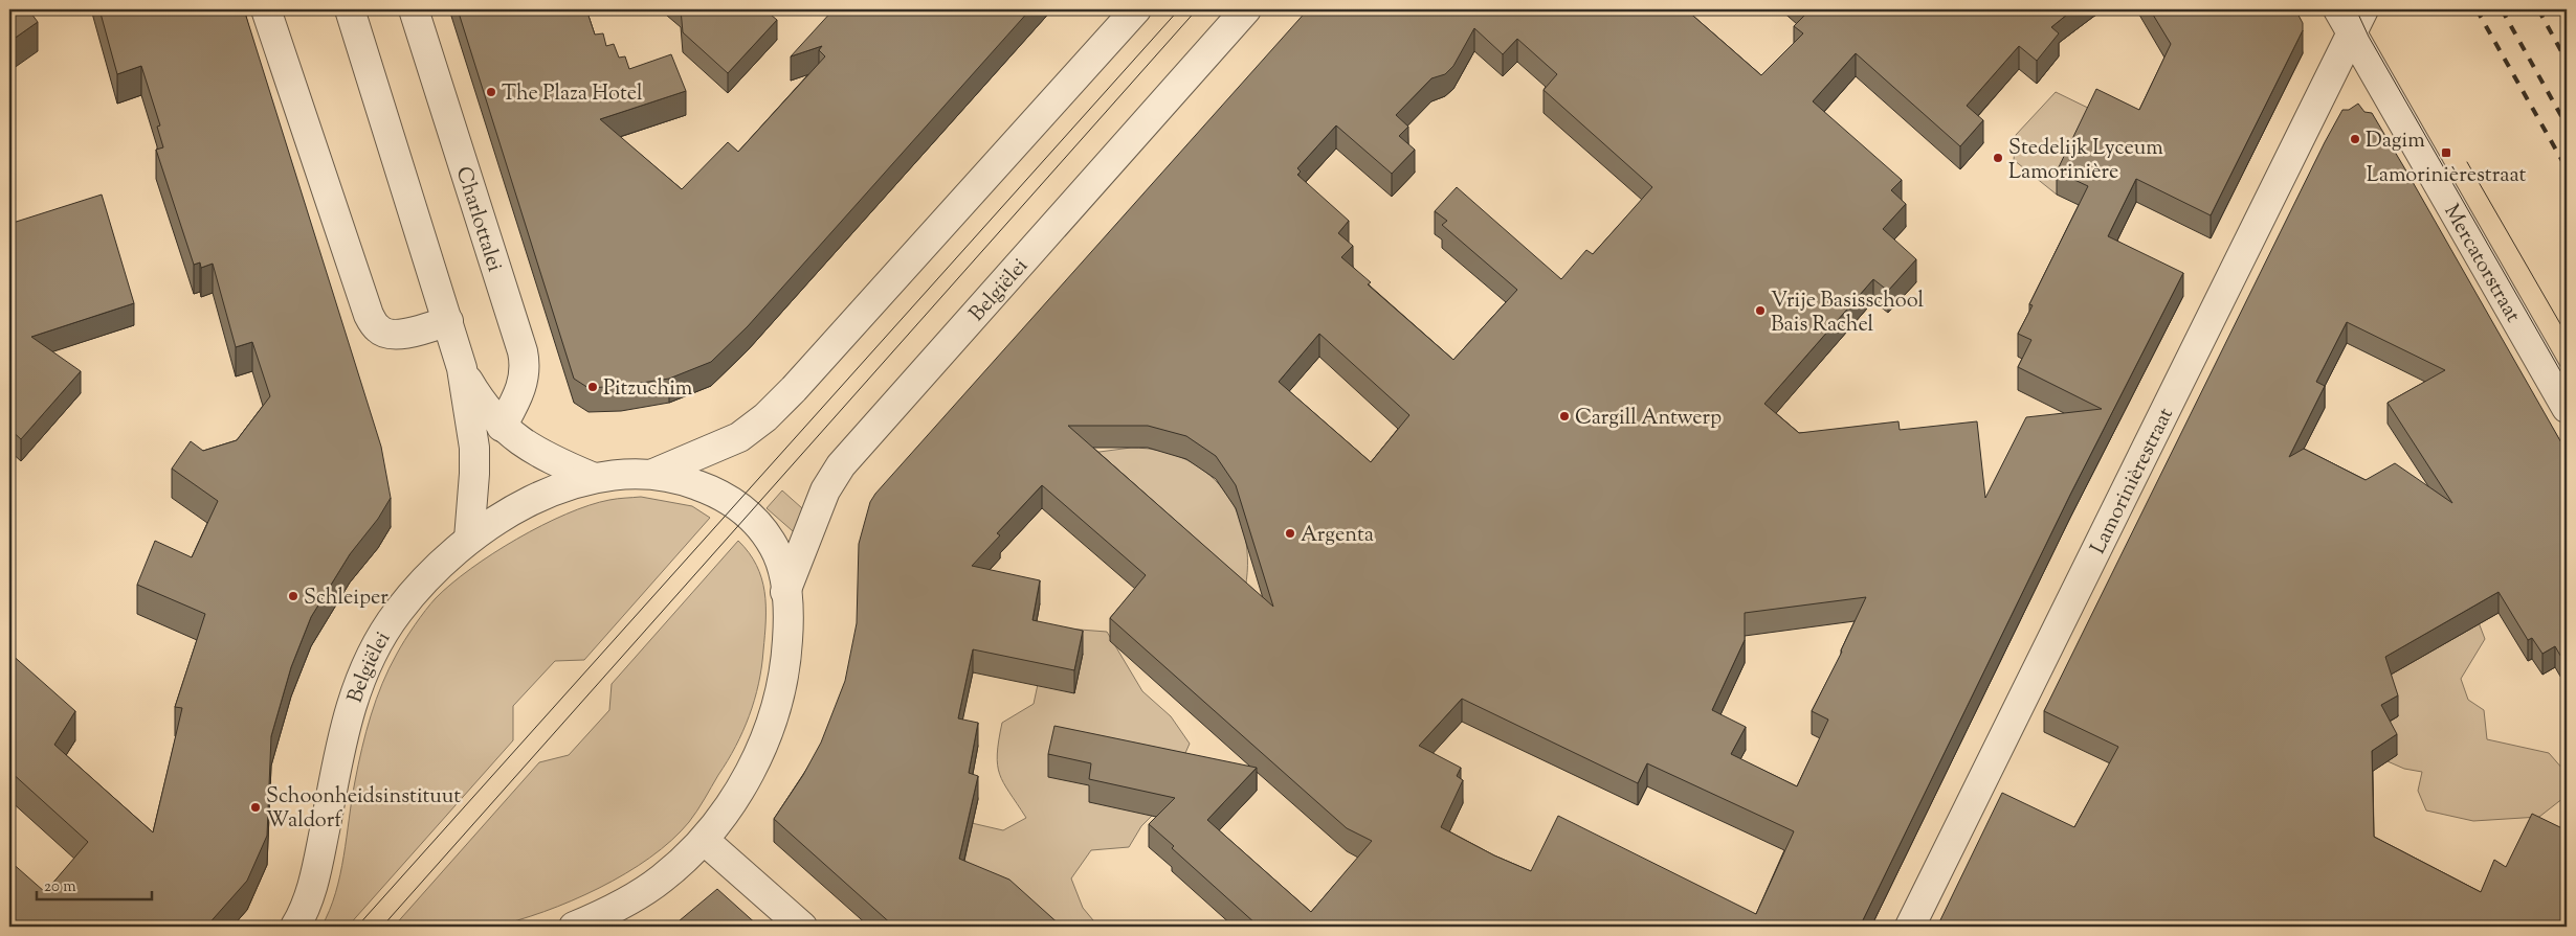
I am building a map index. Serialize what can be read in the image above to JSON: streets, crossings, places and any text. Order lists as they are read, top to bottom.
{
  "streets": {
    "street": [
      "Charlottalei",
      "Mercatorstraat",
      "Belgiëlei",
      "Lamorinièrestraat"
    ]
  },
  "crossings": [
    ["Mercatorstraat", "Lamorinièrestraat"]
  ],
  "places": {
    "other": [
      "The Plaza Hotel",
      "Dagim",
      "Stedelijk Lyceum Lamorinière",
      "Vrije Basisschool Bais Rachel",
      "Pitzuchim",
      "Cargill Antwerp",
      "Argenta",
      "Schleiper",
      "Schoonheidsinstituut Waldorf"
    ],
    "transit": ["Lamorinièrestraat"]
  },
  "scale_bar": "20 m"
}
